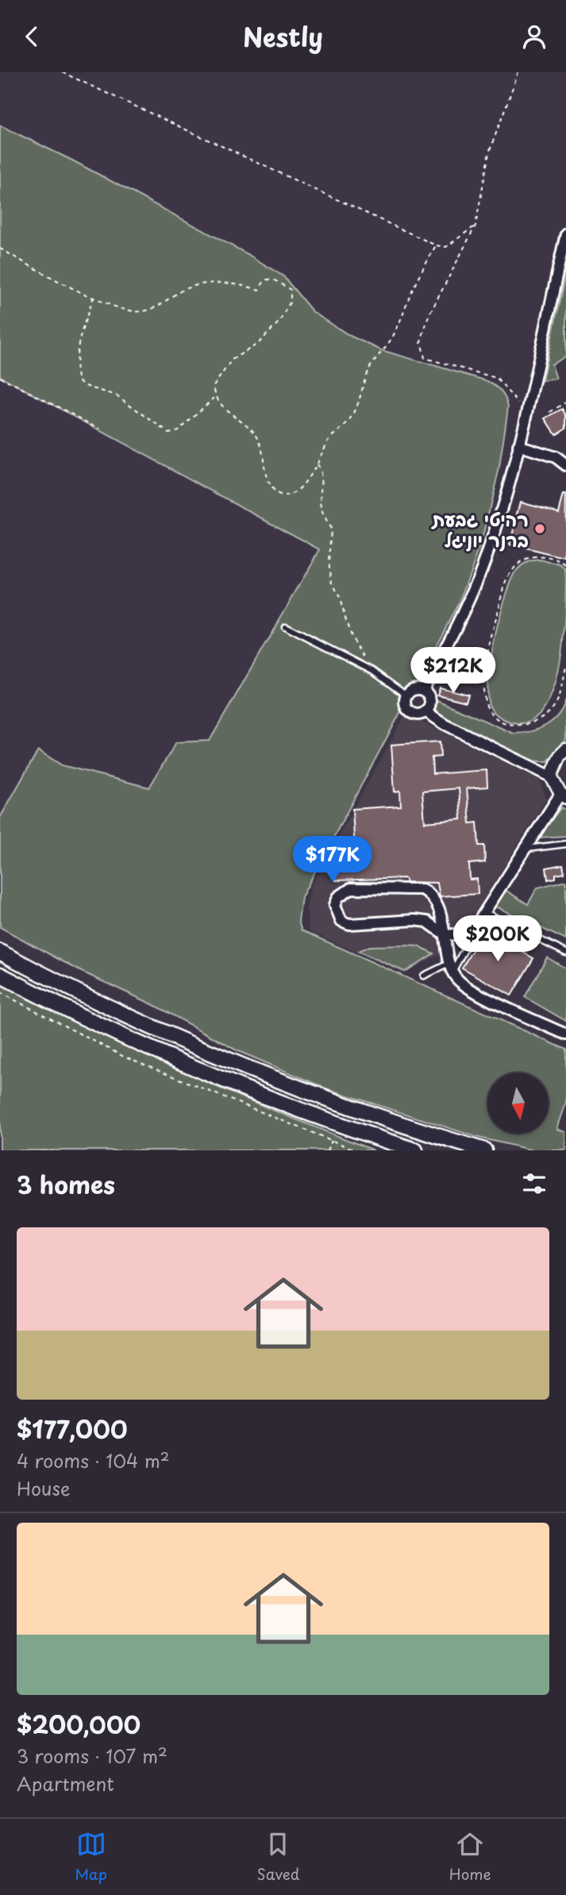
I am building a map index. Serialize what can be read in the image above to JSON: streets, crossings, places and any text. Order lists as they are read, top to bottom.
{
  "places": ["רהיטי גבעת ברנר יוניגל"],
  "north": "bottom",
  "page": {
    "header": "Nestly",
    "price": ["$212K", "$177K", "$200K"],
    "heading": "3 homes",
    "list": [
      {
        "name": "$177,000",
        "note": "4 rooms · 104 m² · House"
      },
      {
        "name": "$200,000",
        "note": "3 rooms · 107 m² · Apartment"
      }
    ],
    "tabs": ["Map", "Saved", "Home"]
  }
}
